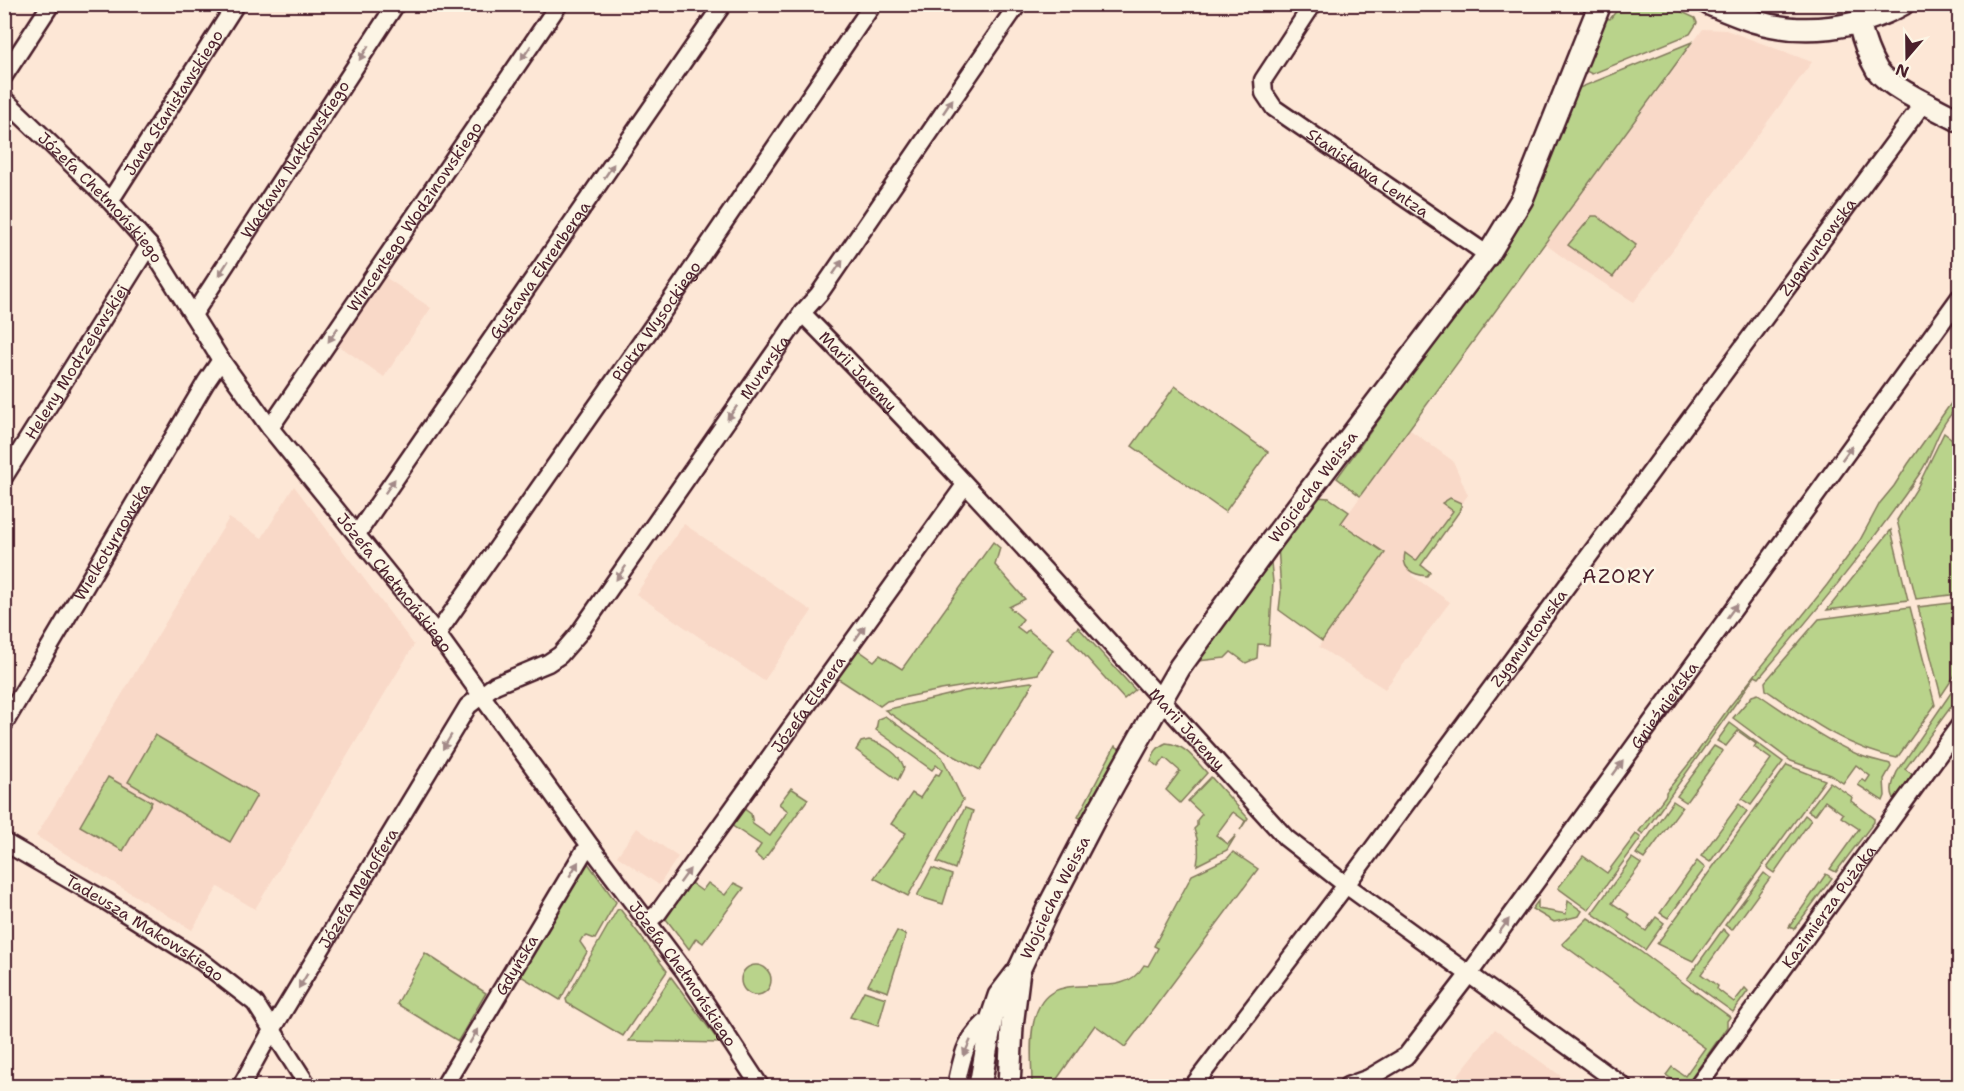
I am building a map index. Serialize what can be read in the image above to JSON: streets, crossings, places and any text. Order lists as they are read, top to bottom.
{
  "streets": {
    "street": [
      "Jana Stanisławskiego",
      "Wacława Nałkowskiego",
      "Stanisława Lentza",
      "Józefa Chełmońskiego",
      "Wincentego Wodzinowskiego",
      "Zygmuntowska",
      "Gustawa Ehrenberga",
      "Piotra Wysockiego",
      "Heleny Modrzejewskiej",
      "Murarska",
      "Marii Jaremy",
      "Wojciecha Weissa",
      "Wielkotyrnowska",
      "Gnieźnieńska",
      "Józefa Elsnera",
      "Józefa Mehoffera",
      "Kazimierza Pużaka",
      "Tadeusza Makowskiego",
      "Gdyńska"
    ]
  },
  "crossings": [
    ["Jana Stanisławskiego", "Józefa Chełmońskiego"],
    ["Wacława Nałkowskiego", "Józefa Chełmońskiego"],
    ["Stanisława Lentza", "Wojciecha Weissa"],
    ["Józefa Chełmońskiego", "Wincentego Wodzinowskiego"],
    ["Józefa Chełmońskiego", "Gustawa Ehrenberga"],
    ["Józefa Chełmońskiego", "Piotra Wysockiego"],
    ["Józefa Chełmońskiego", "Heleny Modrzejewskiej"],
    ["Józefa Chełmońskiego", "Murarska"],
    ["Józefa Chełmońskiego", "Wielkotyrnowska"],
    ["Józefa Chełmońskiego", "Józefa Elsnera"],
    ["Józefa Chełmońskiego", "Józefa Mehoffera"],
    ["Józefa Chełmońskiego", "Gdyńska"],
    ["Zygmuntowska", "Marii Jaremy"],
    ["Murarska", "Marii Jaremy"],
    ["Murarska", "Józefa Mehoffera"],
    ["Marii Jaremy", "Wojciecha Weissa"],
    ["Marii Jaremy", "Gnieźnieńska"],
    ["Marii Jaremy", "Józefa Elsnera"],
    ["Józefa Mehoffera", "Tadeusza Makowskiego"]
  ],
  "one_way": [
    "Wacława Nałkowskiego",
    "Wincentego Wodzinowskiego",
    "Gustawa Ehrenberga",
    "Gnieźnieńska",
    "Józefa Elsnera",
    "Józefa Mehoffera",
    "Gdyńska"
  ],
  "districts": ["AZORY"],
  "north": "bottom"
}
